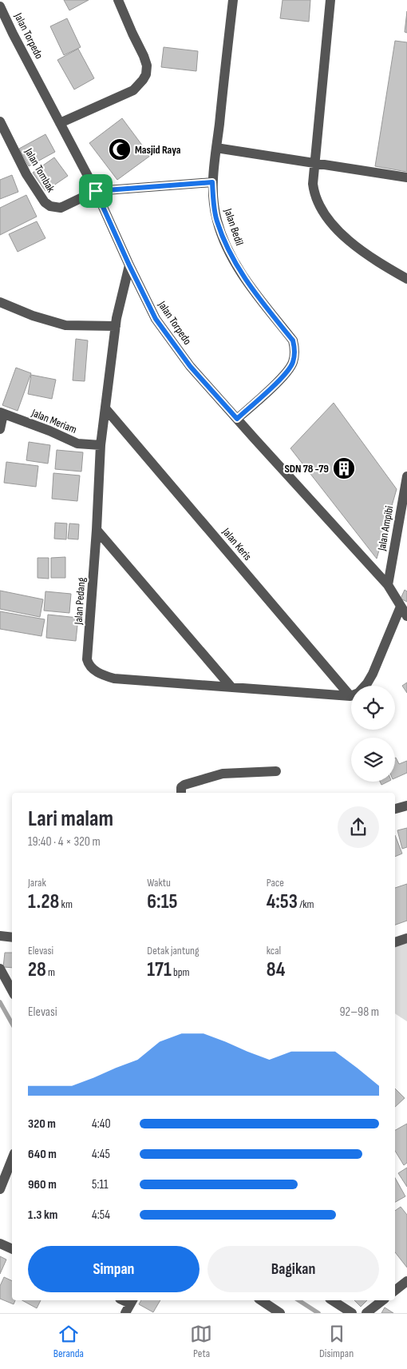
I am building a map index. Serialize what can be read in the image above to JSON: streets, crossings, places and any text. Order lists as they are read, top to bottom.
{
  "streets": {
    "street": [
      "Jalan Torpedo",
      "Jalan Tombak",
      "Jalan Bedil",
      "Jalan Meriam",
      "Jalan Ampibi",
      "Jalan Keris",
      "Jalan Pedang"
    ]
  },
  "crossings": [
    ["Jalan Torpedo", "Jalan Tombak"],
    ["Jalan Torpedo", "Jalan Bedil"],
    ["Jalan Torpedo", "Jalan Ampibi"],
    ["Jalan Torpedo", "Jalan Pedang"],
    ["Jalan Meriam", "Jalan Pedang"],
    ["Jalan Keris", "Jalan Pedang"]
  ],
  "places": {
    "mosque": ["Masjid Raya"],
    "building": ["SDN 78 -79"]
  },
  "page": {
    "heading": ["Lari malam", "19:40 · 4 × 320 m"],
    "stats": [
      ["Jarak", "1.28 km"],
      ["Waktu", "6:15"],
      ["Pace", "4:53 /km"],
      ["Elevasi", "28 m"],
      ["Detak jantung", "171 bpm"],
      ["kcal", "84"]
    ],
    "chart": ["Elevasi", "92–98 m"],
    "list": [
      {
        "name": "320 m",
        "note": "4:40"
      },
      {
        "name": "640 m",
        "note": "4:45"
      },
      {
        "name": "960 m",
        "note": "5:11"
      },
      {
        "name": "1.3 km",
        "note": "4:54"
      }
    ],
    "buttons": ["Simpan", "Bagikan"],
    "tabs": ["Beranda", "Peta", "Disimpan"]
  }
}
